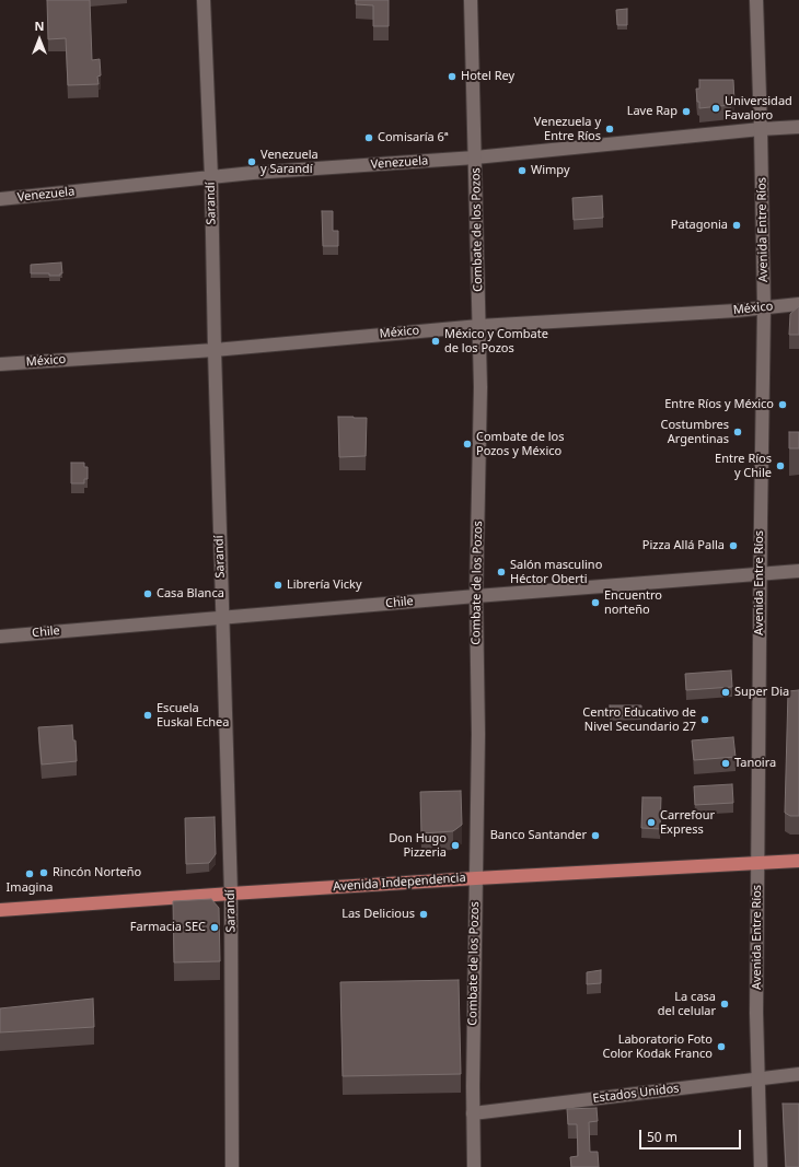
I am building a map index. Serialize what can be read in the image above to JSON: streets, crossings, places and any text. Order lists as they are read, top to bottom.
{
  "streets": {
    "main road": ["Avenida Independencia"],
    "street": [
      "Venezuela",
      "Sarandí",
      "Combate de los Pozos",
      "Avenida Entre Ríos",
      "México",
      "Chile",
      "Estados Unidos"
    ]
  },
  "crossings": [
    ["Venezuela", "Sarandí"],
    ["Venezuela", "Combate de los Pozos"],
    ["Venezuela", "Avenida Entre Ríos"],
    ["Sarandí", "México"],
    ["Sarandí", "Chile"],
    ["Sarandí", "Avenida Independencia"],
    ["Combate de los Pozos", "México"],
    ["Combate de los Pozos", "Chile"],
    ["Combate de los Pozos", "Avenida Independencia"],
    ["Combate de los Pozos", "Estados Unidos"],
    ["Avenida Entre Ríos", "México"],
    ["Avenida Entre Ríos", "Chile"],
    ["Avenida Entre Ríos", "Avenida Independencia"],
    ["Avenida Entre Ríos", "Estados Unidos"]
  ],
  "places": [
    "Hotel Rey",
    "Universidad Favaloro",
    "Lave Rap",
    "Venezuela y Entre Ríos",
    "Comisaría 6ª",
    "Venezuela y Sarandí",
    "Wimpy",
    "Patagonia",
    "México y Combate de los Pozos",
    "Entre Ríos y México",
    "Costumbres Argentinas",
    "Combate de los Pozos y México",
    "Entre Ríos y Chile",
    "Pizza Allá Palla",
    "Salón masculino Héctor Oberti",
    "Librería Vicky",
    "Casa Blanca",
    "Encuentro norteño",
    "Super Dia",
    "Escuela Euskal Echea",
    "Centro Educativo de Nivel Secundario 27",
    "Tanoira",
    "Carrefour Express",
    "Banco Santander",
    "Don Hugo Pizzeria",
    "Rincón Norteño",
    "Imagina",
    "Las Delicious",
    "Farmacia SEC",
    "La casa del celular",
    "Laboratorio Foto Color Kodak Franco"
  ],
  "scale_bar": "50 m",
  "north": "top"
}
